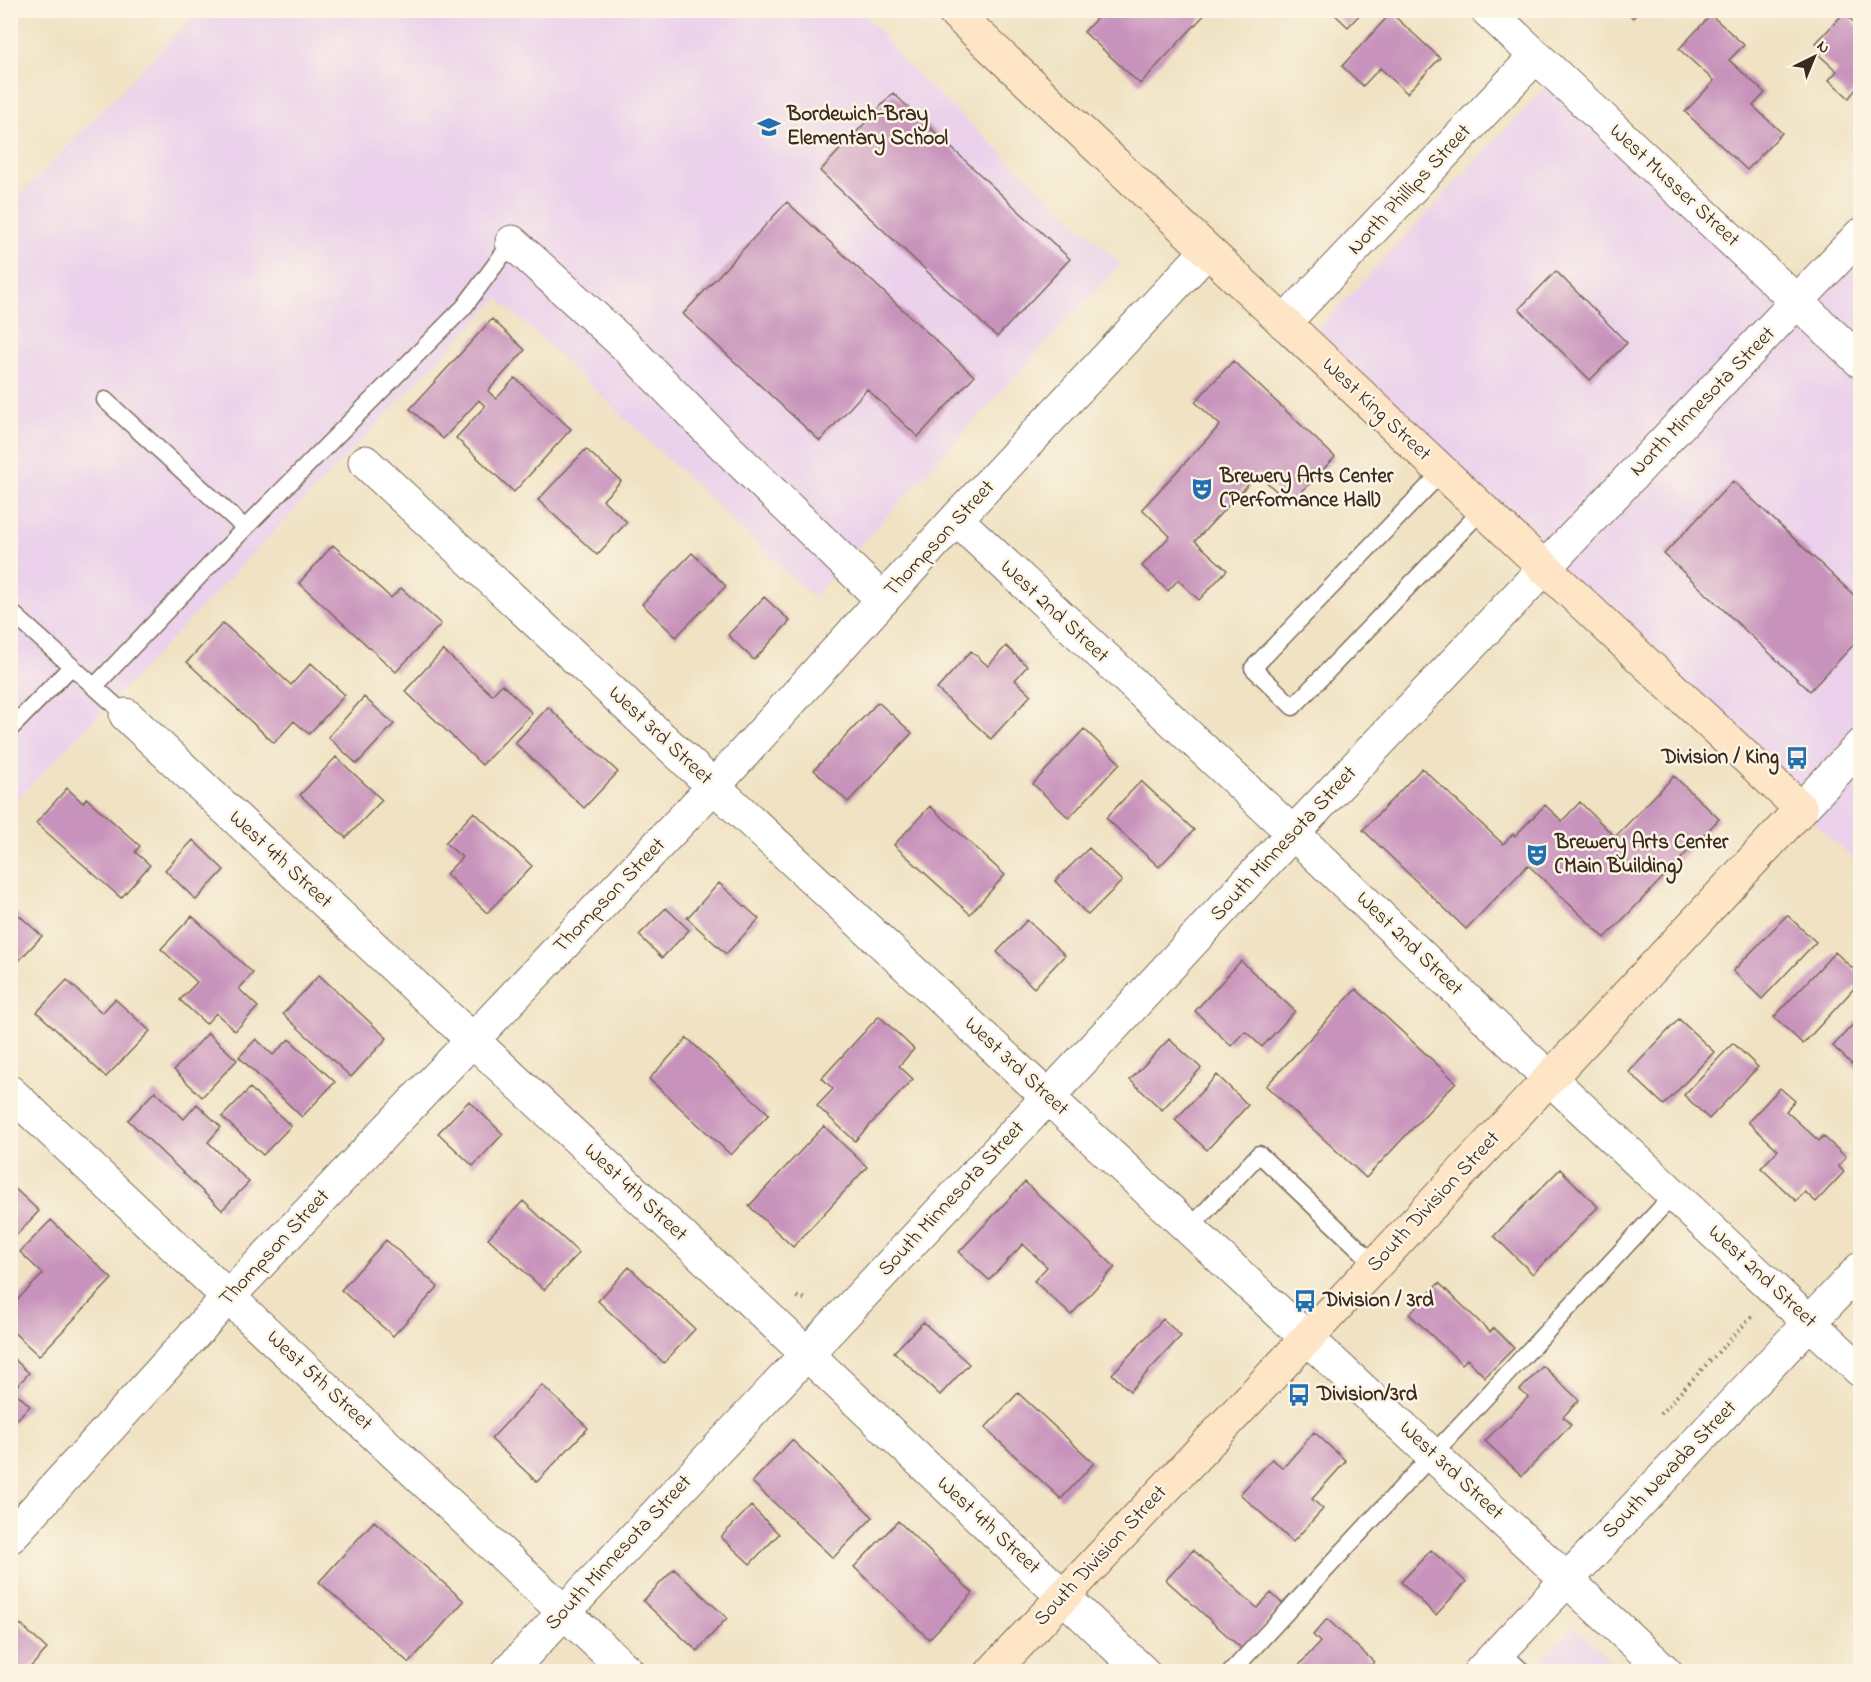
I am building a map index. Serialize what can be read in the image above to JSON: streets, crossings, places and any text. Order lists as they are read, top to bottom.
{
  "streets": {
    "street": [
      "West Musser Street",
      "North Phillips Street",
      "North Minnesota Street",
      "West King Street",
      "Thompson Street",
      "West 2nd Street",
      "West 3rd Street",
      "South Minnesota Street",
      "West 4th Street",
      "South Division Street",
      "West 5th Street",
      "South Nevada Street"
    ]
  },
  "crossings": [
    ["West Musser Street", "North Phillips Street"],
    ["West Musser Street", "North Minnesota Street"],
    ["North Phillips Street", "West King Street"],
    ["North Minnesota Street", "West King Street"],
    ["North Minnesota Street", "South Minnesota Street"],
    ["West King Street", "Thompson Street"],
    ["West King Street", "South Minnesota Street"],
    ["West King Street", "South Division Street"],
    ["Thompson Street", "West 2nd Street"],
    ["Thompson Street", "West 3rd Street"],
    ["Thompson Street", "West 4th Street"],
    ["Thompson Street", "West 5th Street"],
    ["West 2nd Street", "South Minnesota Street"],
    ["West 2nd Street", "South Division Street"],
    ["West 2nd Street", "South Nevada Street"],
    ["West 3rd Street", "South Minnesota Street"],
    ["West 3rd Street", "South Division Street"],
    ["West 3rd Street", "South Nevada Street"],
    ["South Minnesota Street", "West 4th Street"],
    ["South Minnesota Street", "West 5th Street"],
    ["West 4th Street", "South Division Street"]
  ],
  "places": {
    "school or university": ["Bordewich-Bray Elementary School"],
    "theatre": ["Brewery Arts Center (Performance Hall)", "Brewery Arts Center (Main Building)"],
    "bus stop": ["Division / King", "Division / 3rd", "Division/3rd"]
  },
  "north": "top right"
}
